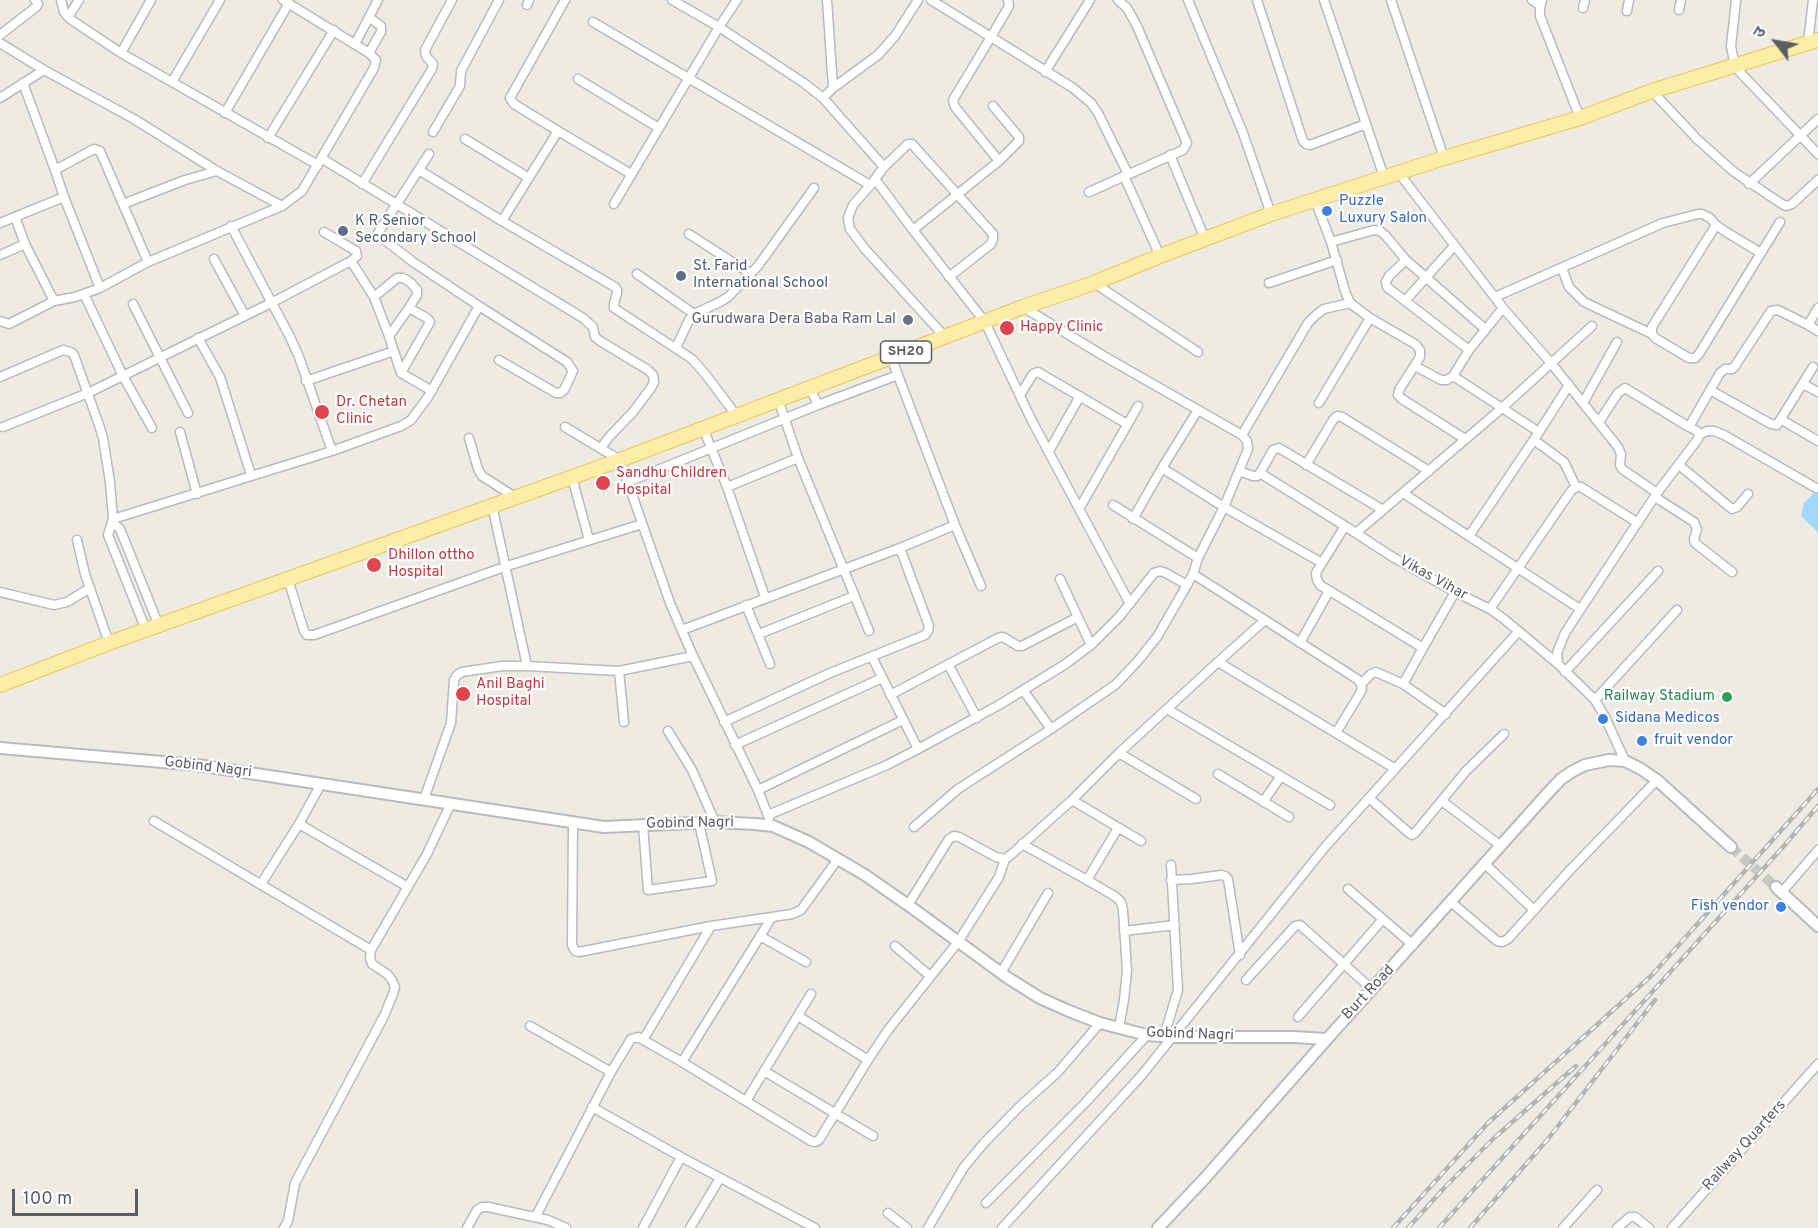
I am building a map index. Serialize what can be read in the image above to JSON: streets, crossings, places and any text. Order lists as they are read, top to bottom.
{
  "streets": {
    "main road": ["SH20"],
    "street": [
      "Vikas Vihar",
      "Gobind Nagri",
      "Burt Road",
      "Railway Quarters"
    ]
  },
  "crossings": [
    ["Vikas Vihar", "Burt Road"],
    ["Gobind Nagri", "Burt Road"]
  ],
  "places": [
    "Puzzle Luxury Salon",
    "K R Senior Secondary School",
    "St. Farid International School",
    "Gurudwara Dera Baba Ram Lal",
    "Happy Clinic",
    "Dr. Chetan Clinic",
    "Sandhu Children Hospital",
    "Dhillon ottho Hospital",
    "Anil Baghi Hospital",
    "Railway Stadium",
    "Sidana Medicos",
    "fruit vendor",
    "Fish vendor"
  ],
  "scale_bar": "100 m",
  "north": "top left"
}
